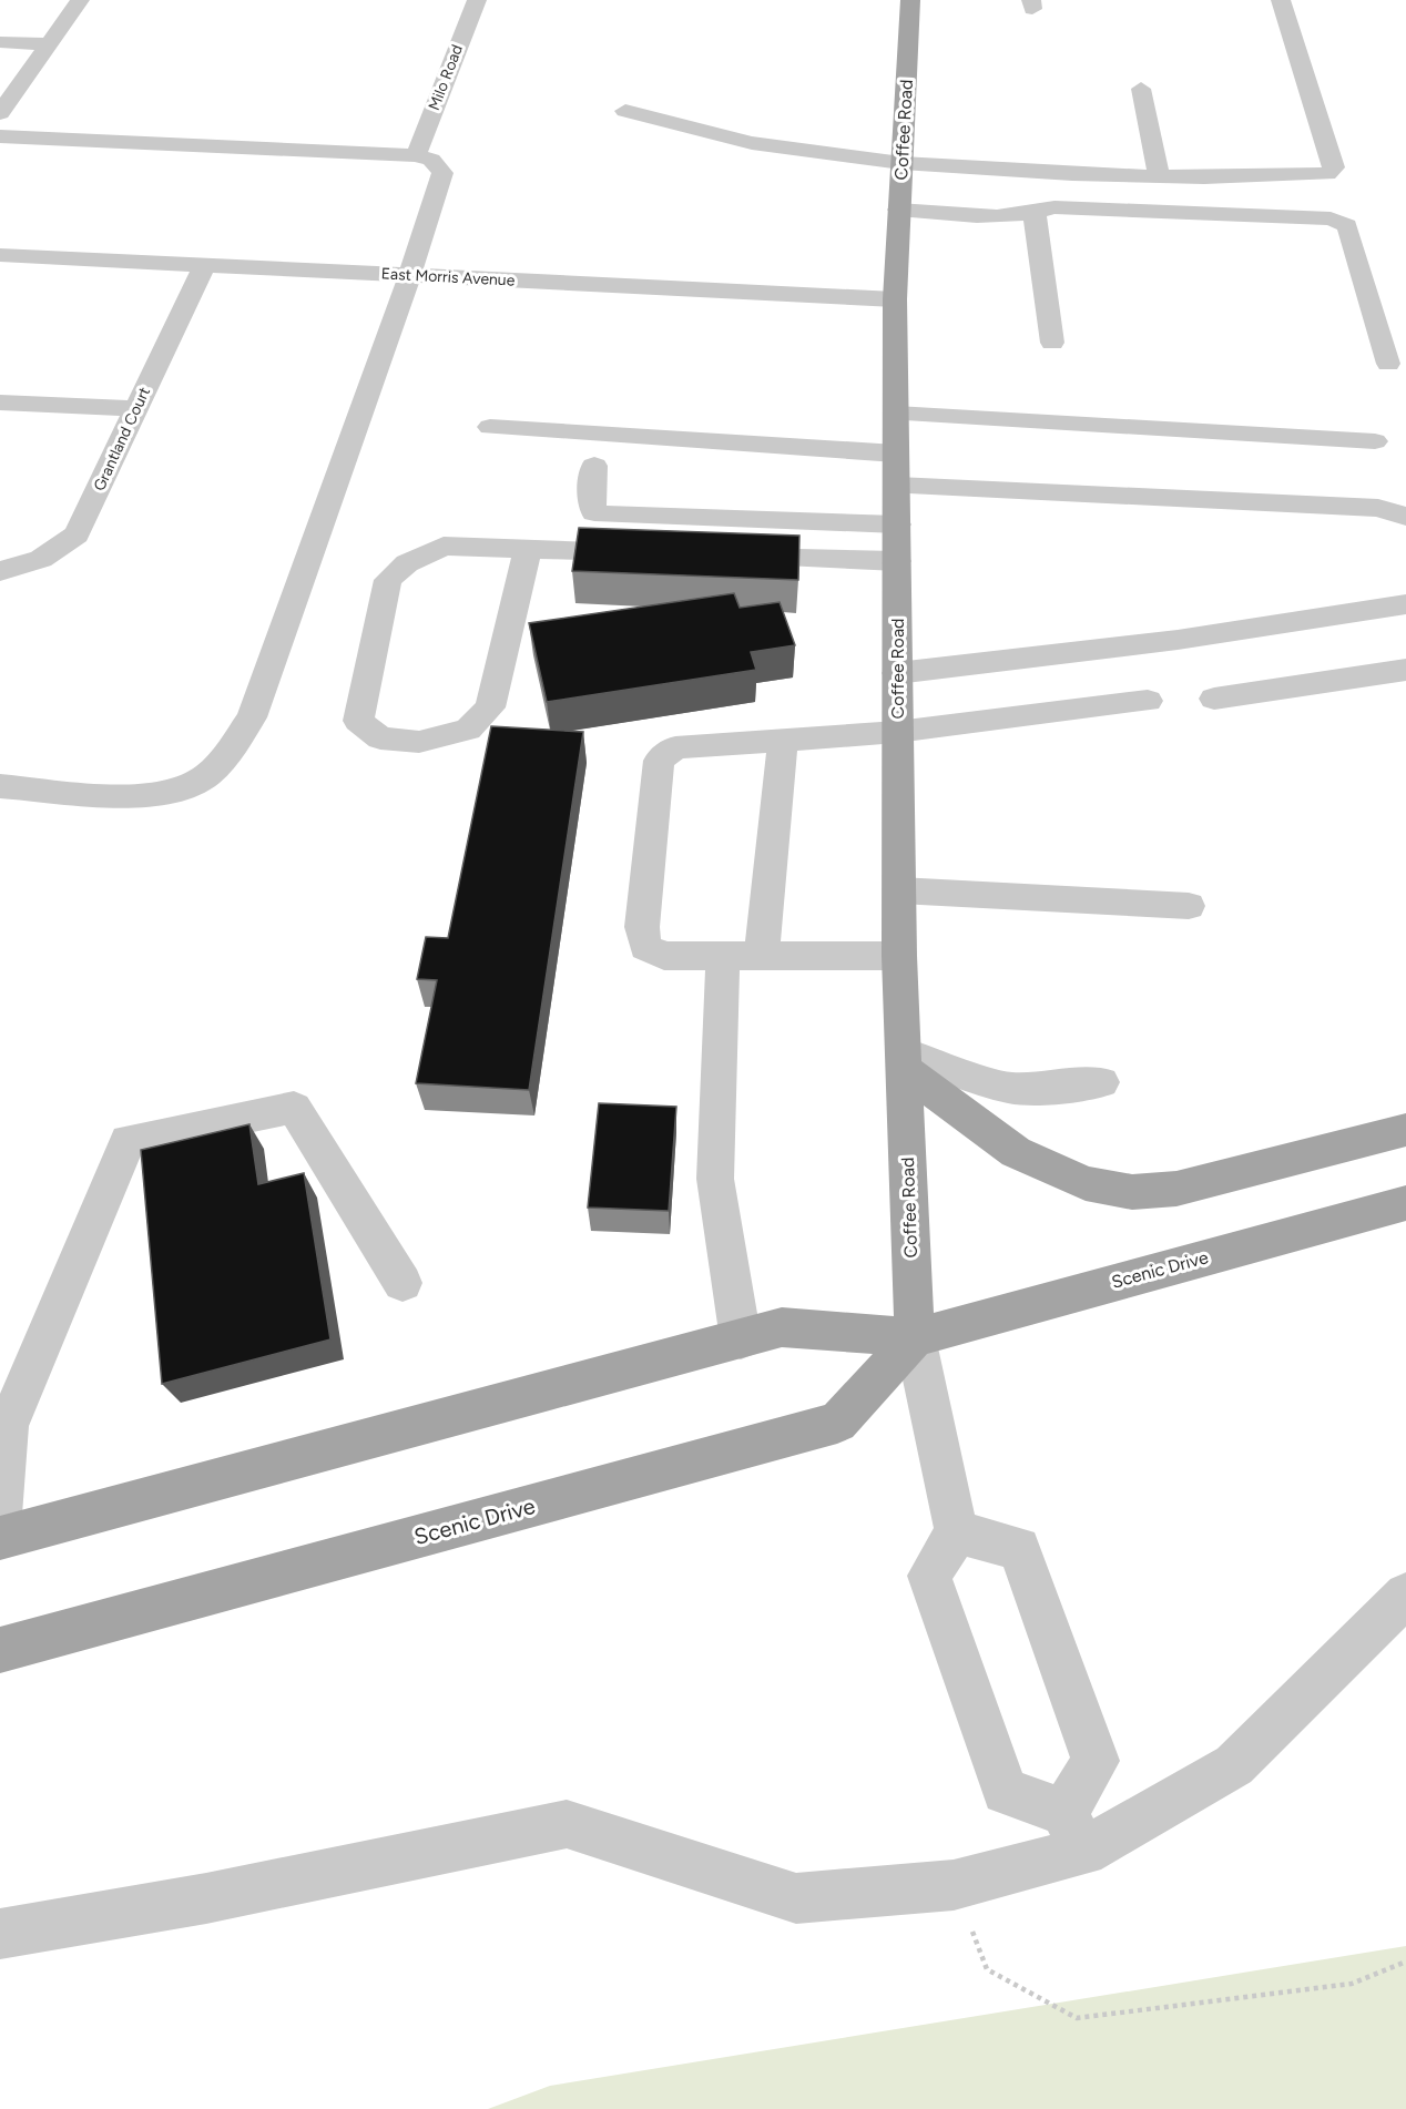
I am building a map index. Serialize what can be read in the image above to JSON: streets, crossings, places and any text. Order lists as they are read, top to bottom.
{
  "streets": {
    "main road": ["Coffee Road", "Scenic Drive"],
    "street": ["Milo Road", "East Morris Avenue", "Grantland Court"]
  },
  "crossings": [
    ["Coffee Road", "East Morris Avenue"],
    ["Coffee Road", "Scenic Drive"],
    ["East Morris Avenue", "Grantland Court"]
  ]
}
